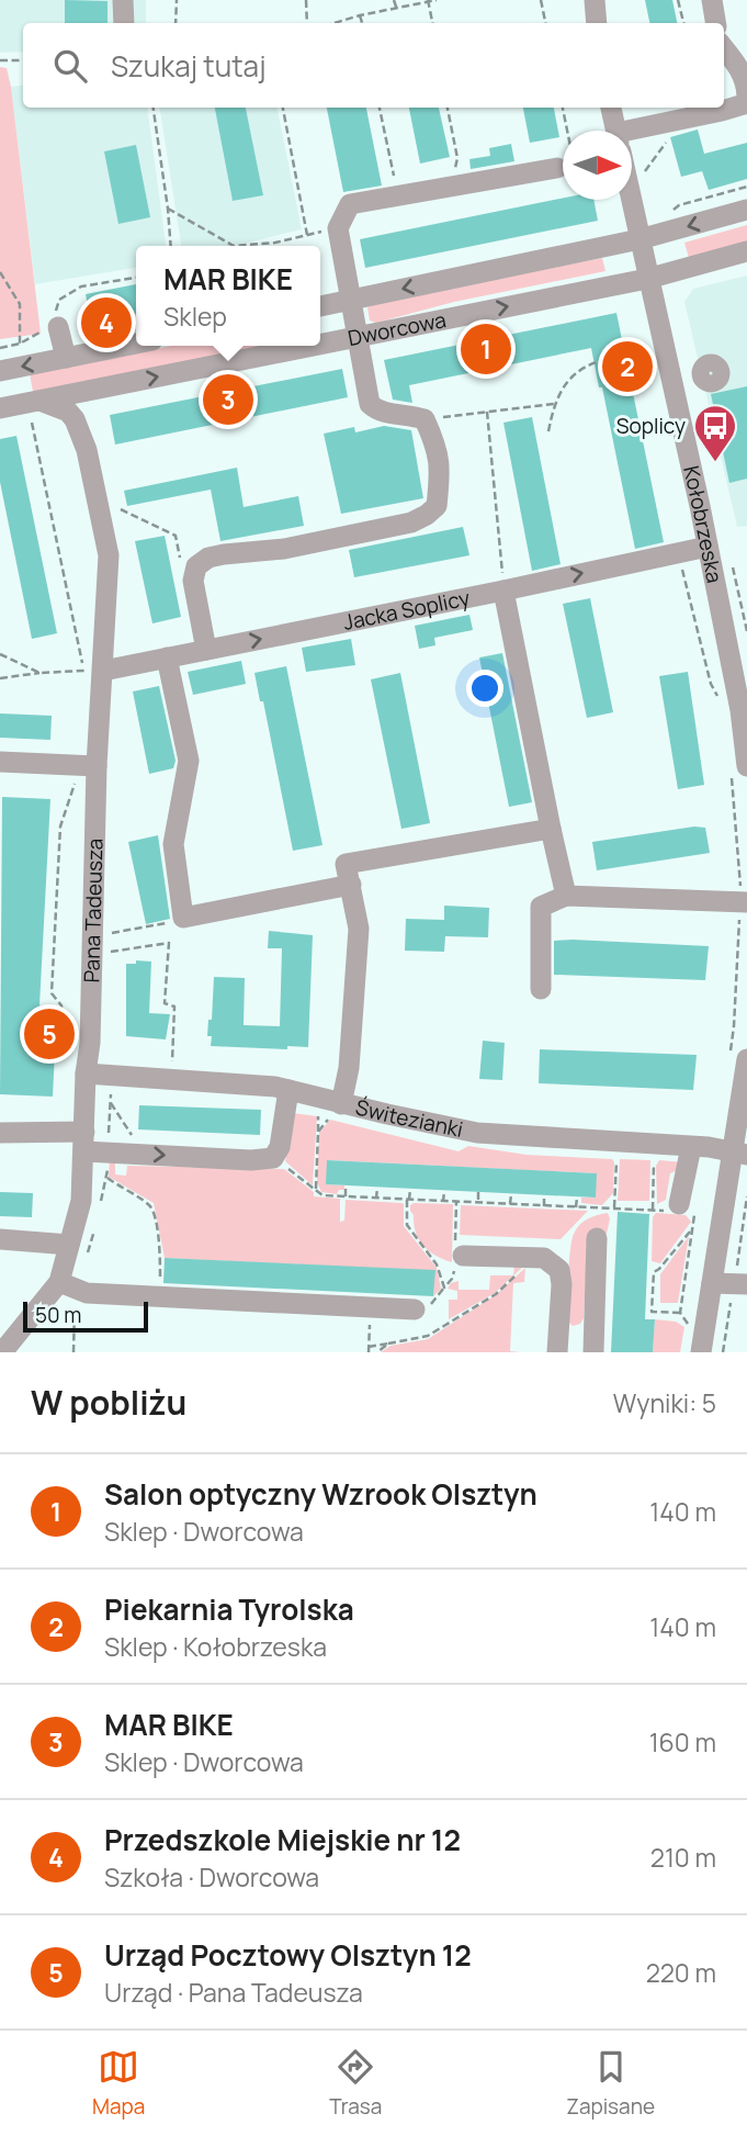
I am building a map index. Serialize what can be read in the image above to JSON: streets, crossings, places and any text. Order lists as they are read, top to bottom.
{
  "streets": {
    "street": [
      "Dworcowa",
      "Kołobrzeska",
      "Jacka Soplicy",
      "Pana Tadeusza",
      "Świtezianki"
    ]
  },
  "crossings": [
    ["Dworcowa", "Kołobrzeska"],
    ["Dworcowa", "Pana Tadeusza"],
    ["Kołobrzeska", "Jacka Soplicy"],
    ["Jacka Soplicy", "Pana Tadeusza"],
    ["Pana Tadeusza", "Świtezianki"]
  ],
  "one_way": ["Jacka Soplicy"],
  "places": {
    "bus stop": ["Soplicy"]
  },
  "scale_bar": "50 m",
  "north": "right",
  "page": {
    "search": "Szukaj tutaj",
    "popup": ["MAR BIKE", "Sklep"],
    "pins": [
      "4",
      "1",
      "2",
      "3",
      "5"
    ],
    "scale": "50 m",
    "heading": ["W pobliżu", "Wyniki: 5"],
    "list": [
      {
        "mark": "1",
        "name": "Salon optyczny Wzrook Olsztyn",
        "note": "Sklep · Dworcowa",
        "value": "140 m"
      },
      {
        "mark": "2",
        "name": "Piekarnia Tyrolska",
        "note": "Sklep · Kołobrzeska",
        "value": "140 m"
      },
      {
        "mark": "3",
        "name": "MAR BIKE",
        "note": "Sklep · Dworcowa",
        "value": "160 m"
      },
      {
        "mark": "4",
        "name": "Przedszkole Miejskie nr 12",
        "note": "Szkoła · Dworcowa",
        "value": "210 m"
      },
      {
        "mark": "5",
        "name": "Urząd Pocztowy Olsztyn 12",
        "note": "Urząd · Pana Tadeusza",
        "value": "220 m"
      }
    ],
    "nav": ["Mapa", "Trasa", "Zapisane"]
  }
}
